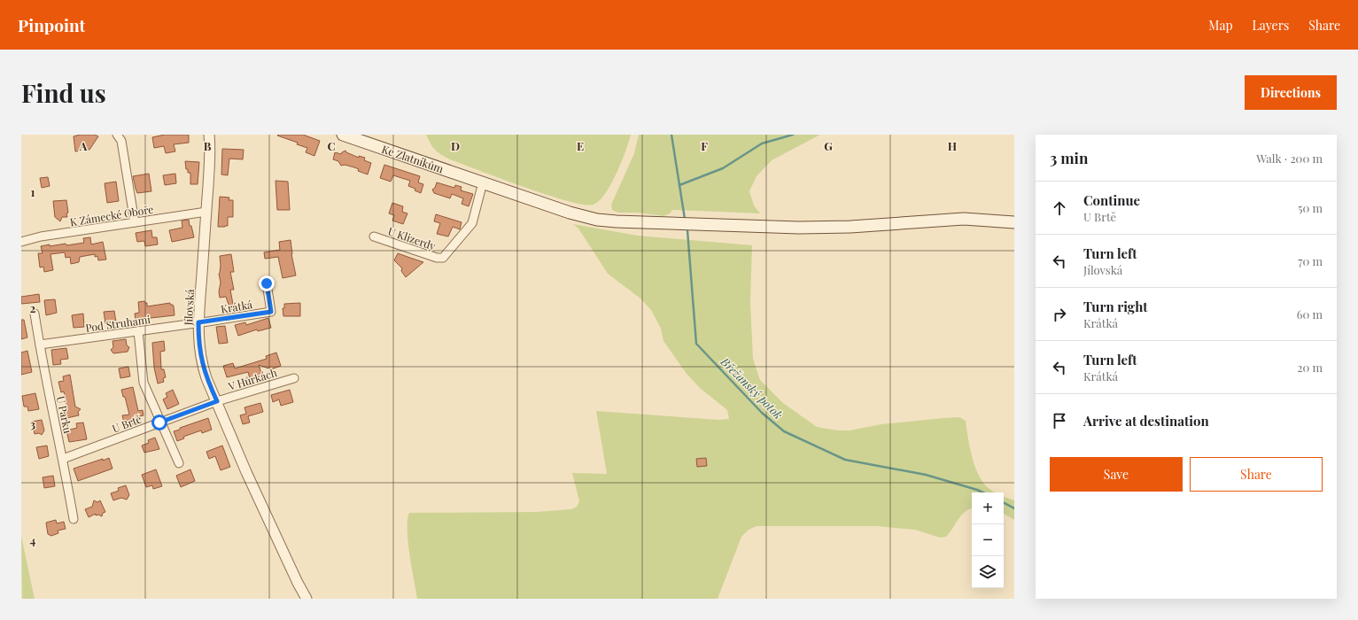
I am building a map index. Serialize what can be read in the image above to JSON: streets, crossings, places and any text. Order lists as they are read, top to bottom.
{
  "streets": {
    "main road": ["Ke Zlatníkům"],
    "street": [
      "K Zámecké Oboře",
      "U Klizerdy",
      "Krátká",
      "Jílovská",
      "Pod Struhami",
      "V Hůrkách",
      "U Parku",
      "U Brtě"
    ]
  },
  "crossings": [
    ["Ke Zlatníkům", "U Klizerdy"],
    ["K Zámecké Oboře", "Jílovská"],
    ["Krátká", "Jílovská"],
    ["Krátká", "Pod Struhami"],
    ["Jílovská", "Pod Struhami"],
    ["Jílovská", "V Hůrkách"],
    ["Jílovská", "U Brtě"],
    ["Pod Struhami", "U Parku"],
    ["V Hůrkách", "U Brtě"],
    ["U Parku", "U Brtě"]
  ],
  "water": ["Břežanský potok"],
  "page": {
    "header": "Pinpoint",
    "nav": ["Map", "Layers", "Share"],
    "buttons": [
      "Directions",
      ["Save", "Share"]
    ],
    "title": "Find us",
    "heading": ["3 min", "Walk · 200 m"],
    "list": [
      ["Continue", "U Brtě", "50 m"],
      ["Turn left", "Jílovská", "70 m"],
      ["Turn right", "Krátká", "60 m"],
      ["Turn left", "Krátká", "20 m"],
      "Arrive at destination"
    ],
    "map_buttons": ["+", "−"]
  },
  "grid": {
    "columns": [
      "A",
      "B",
      "C",
      "D",
      "E",
      "F",
      "G",
      "H"
    ],
    "rows": [
      "1",
      "2",
      "3",
      "4"
    ]
  }
}
